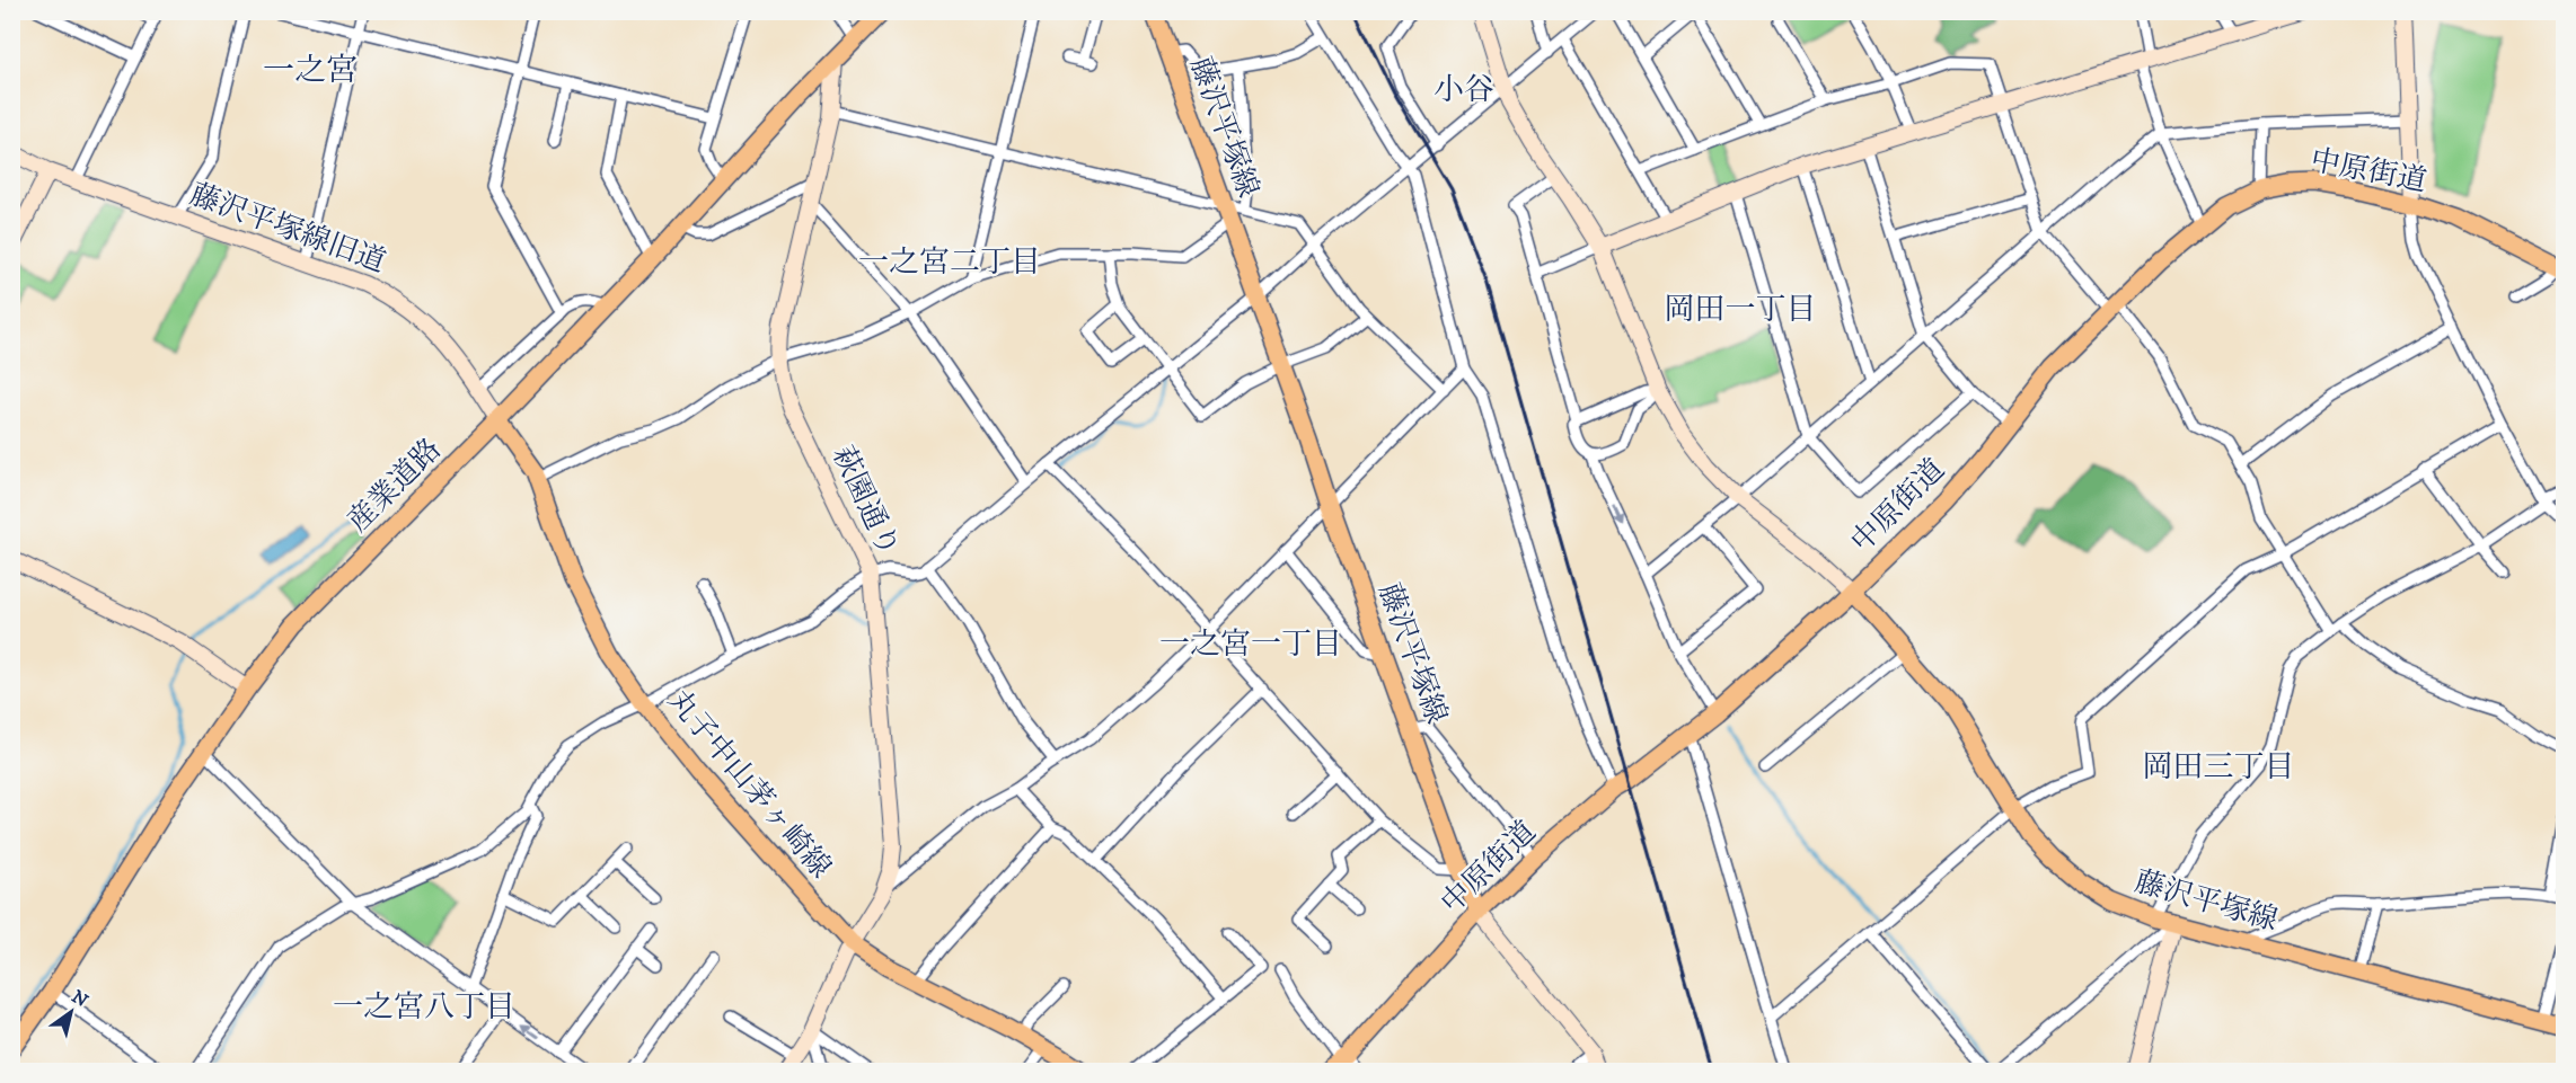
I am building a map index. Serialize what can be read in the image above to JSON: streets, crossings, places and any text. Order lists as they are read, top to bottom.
{
  "streets": {
    "main road": [
      "藤沢平塚線",
      "中原街道",
      "産業道路",
      "丸子中山茅ヶ崎線"
    ],
    "street": ["藤沢平塚線旧道", "萩園通り"]
  },
  "crossings": [
    ["藤沢平塚線", "中原街道"],
    ["藤沢平塚線旧道", "産業道路"],
    ["藤沢平塚線旧道", "丸子中山茅ヶ崎線"],
    ["産業道路", "萩園通り"],
    ["産業道路", "丸子中山茅ヶ崎線"],
    ["萩園通り", "丸子中山茅ヶ崎線"]
  ],
  "districts": [
    "一之宮",
    "小谷",
    "一之宮二丁目",
    "岡田一丁目",
    "一之宮一丁目",
    "岡田三丁目",
    "一之宮八丁目"
  ],
  "north": "top right"
}
